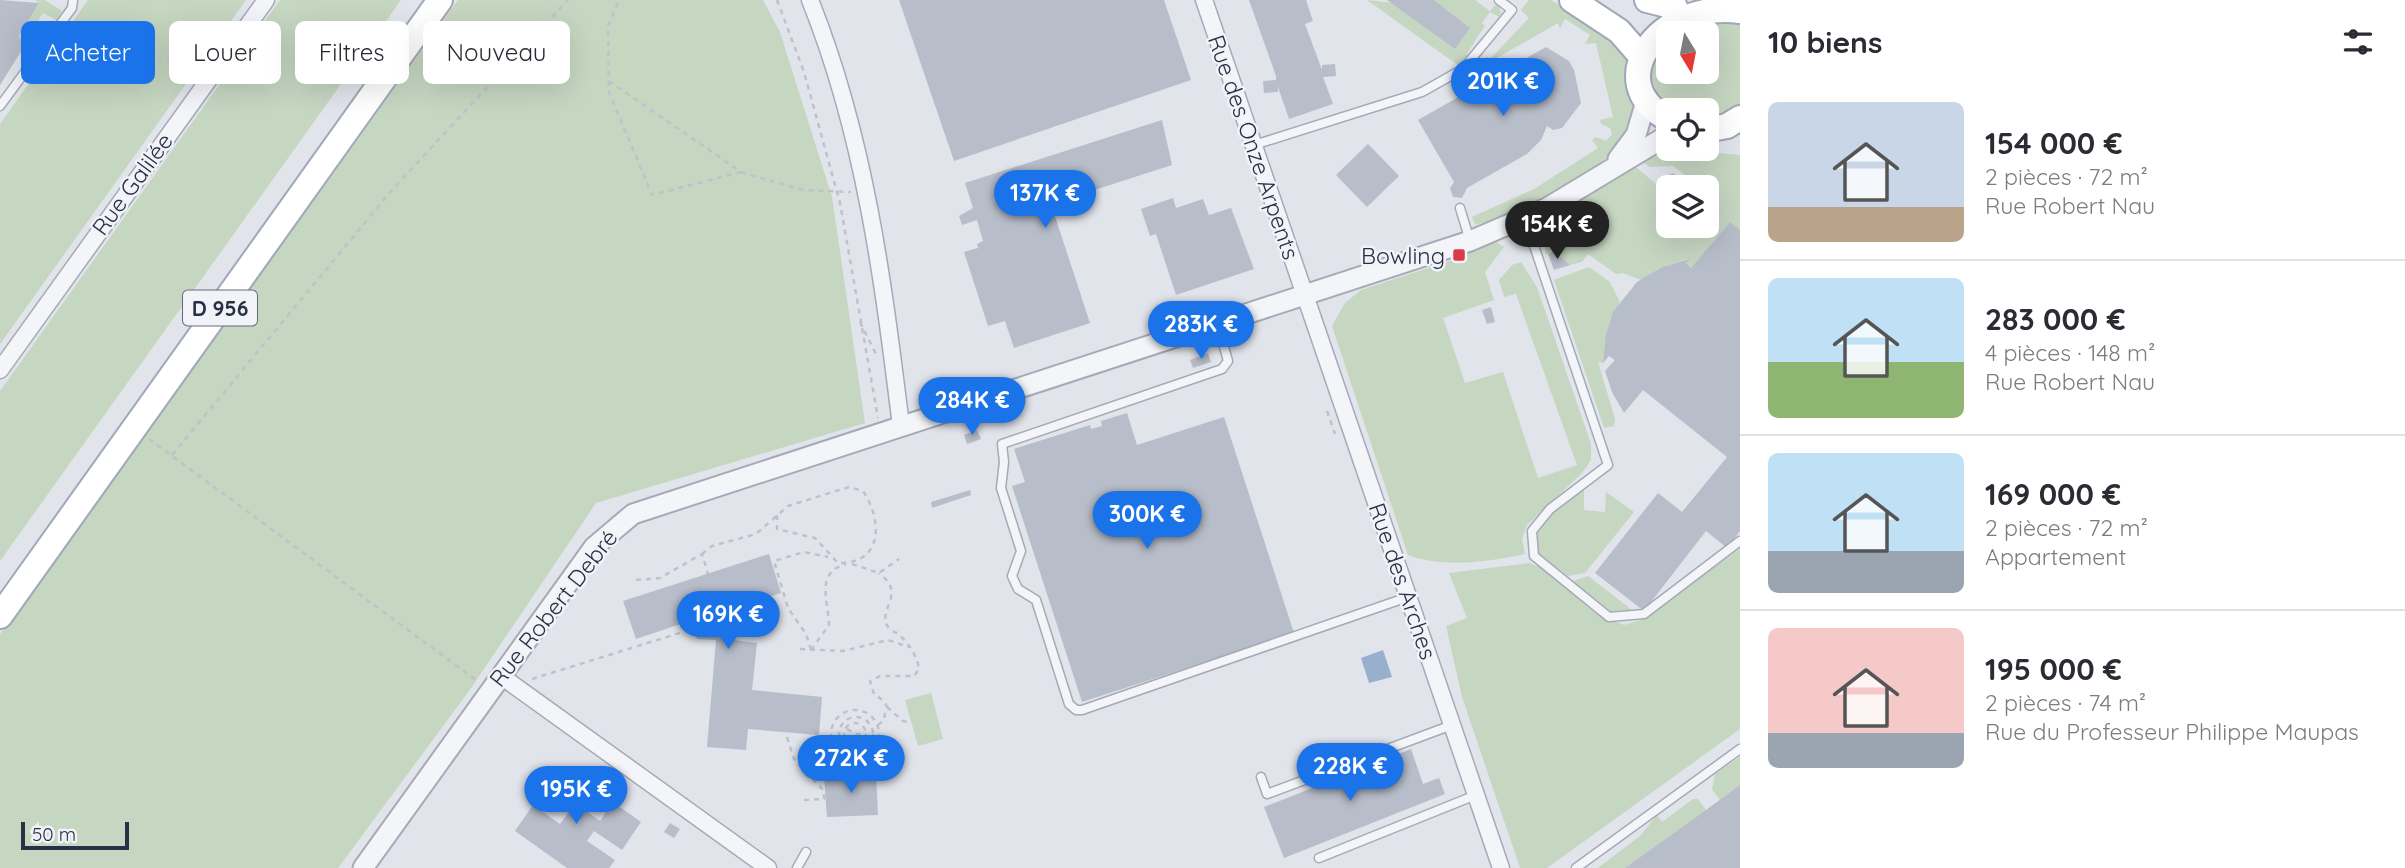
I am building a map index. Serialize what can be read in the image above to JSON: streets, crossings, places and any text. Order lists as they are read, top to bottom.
{
  "streets": {
    "main road": ["D 956"],
    "street": [
      "Rue des Onze Arpents",
      "Rue Galilée",
      "Rue des Arches",
      "Rue Robert Debré"
    ]
  },
  "crossings": [
    ["Rue des Onze Arpents", "Rue des Arches"],
    ["Rue des Onze Arpents", "Rue Robert Debré"],
    ["Rue des Arches", "Rue Robert Debré"]
  ],
  "places": {
    "transit": ["Bowling"]
  },
  "scale_bar": "50 m",
  "north": "bottom",
  "page": {
    "heading": "10 biens",
    "chip": [
      "Acheter",
      "Louer",
      "Filtres",
      "Nouveau"
    ],
    "price": [
      "201K €",
      "137K €",
      "154K €",
      "283K €",
      "284K €",
      "300K €",
      "169K €",
      "272K €",
      "228K €",
      "195K €"
    ],
    "list": [
      {
        "name": "154 000 €",
        "note": "2 pièces · 72 m² · Rue Robert Nau"
      },
      {
        "name": "283 000 €",
        "note": "4 pièces · 148 m² · Rue Robert Nau"
      },
      {
        "name": "169 000 €",
        "note": "2 pièces · 72 m² · Appartement"
      },
      {
        "name": "195 000 €",
        "note": "2 pièces · 74 m² · Rue du Professeur Philippe Maupas"
      }
    ],
    "scale": "50 m"
  }
}
